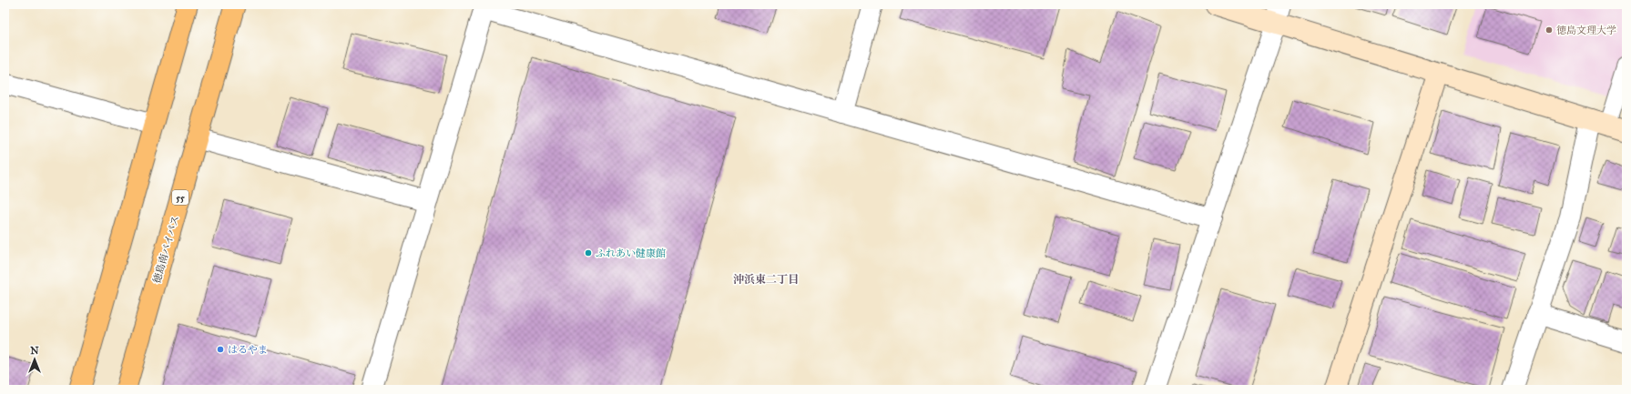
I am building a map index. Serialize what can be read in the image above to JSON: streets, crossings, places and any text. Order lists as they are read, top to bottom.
{
  "streets": {
    "highway": ["55", "徳島南バイパス"]
  },
  "districts": ["沖浜東二丁目"],
  "places": ["徳島文理大学", "ふれあい健康館", "はるやま"],
  "north": "top"
}
